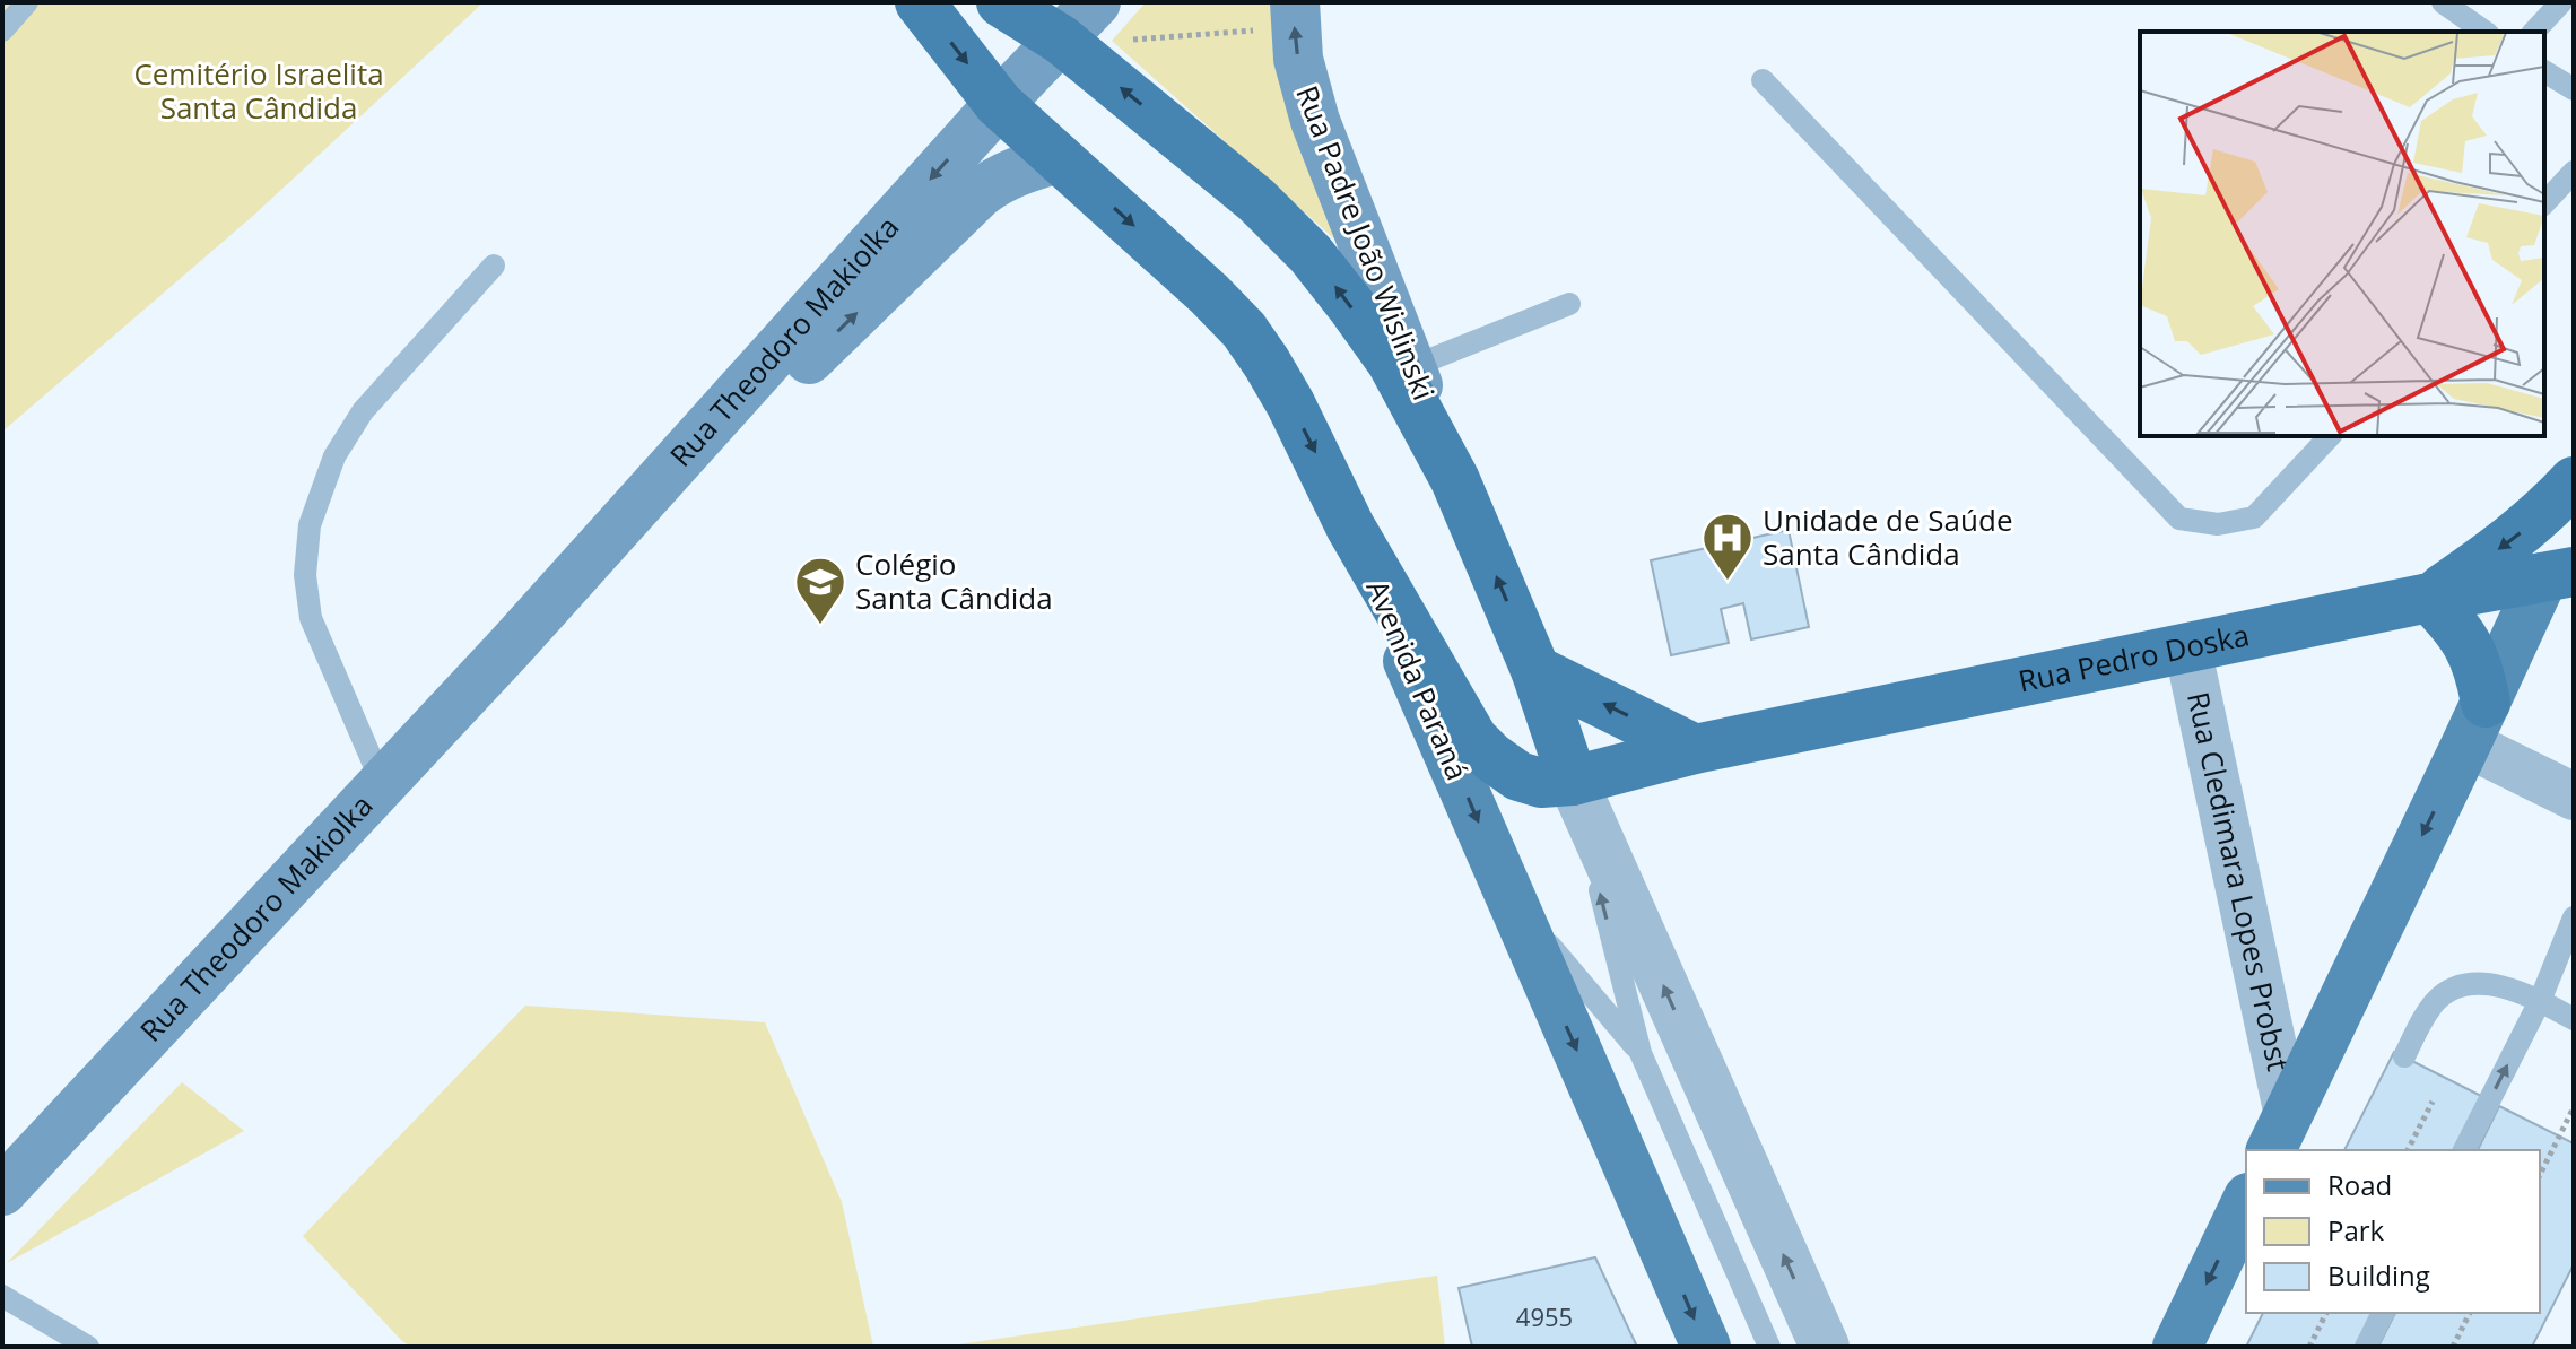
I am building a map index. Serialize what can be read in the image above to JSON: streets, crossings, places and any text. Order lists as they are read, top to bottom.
{
  "streets": {
    "highway": ["Rua Pedro Doska", "Avenida Paraná"],
    "main road": ["Rua Padre João Wislinski", "Rua Theodoro Makiolka"],
    "street": ["Rua Cledimara Lopes Probst"]
  },
  "crossings": [
    ["Rua Theodoro Makiolka", "Avenida Paraná"],
    ["Rua Pedro Doska", "Rua Cledimara Lopes Probst"]
  ],
  "one_way": ["Rua Padre João Wislinski"],
  "parks": ["Cemitério Israelita Santa Cândida"],
  "places": {
    "hospital": ["Unidade de Saúde Santa Cândida"],
    "school or university": ["Colégio Santa Cândida"]
  },
  "house_numbers": ["4955"],
  "legend": ["Road", "Park", "Building"]
}
